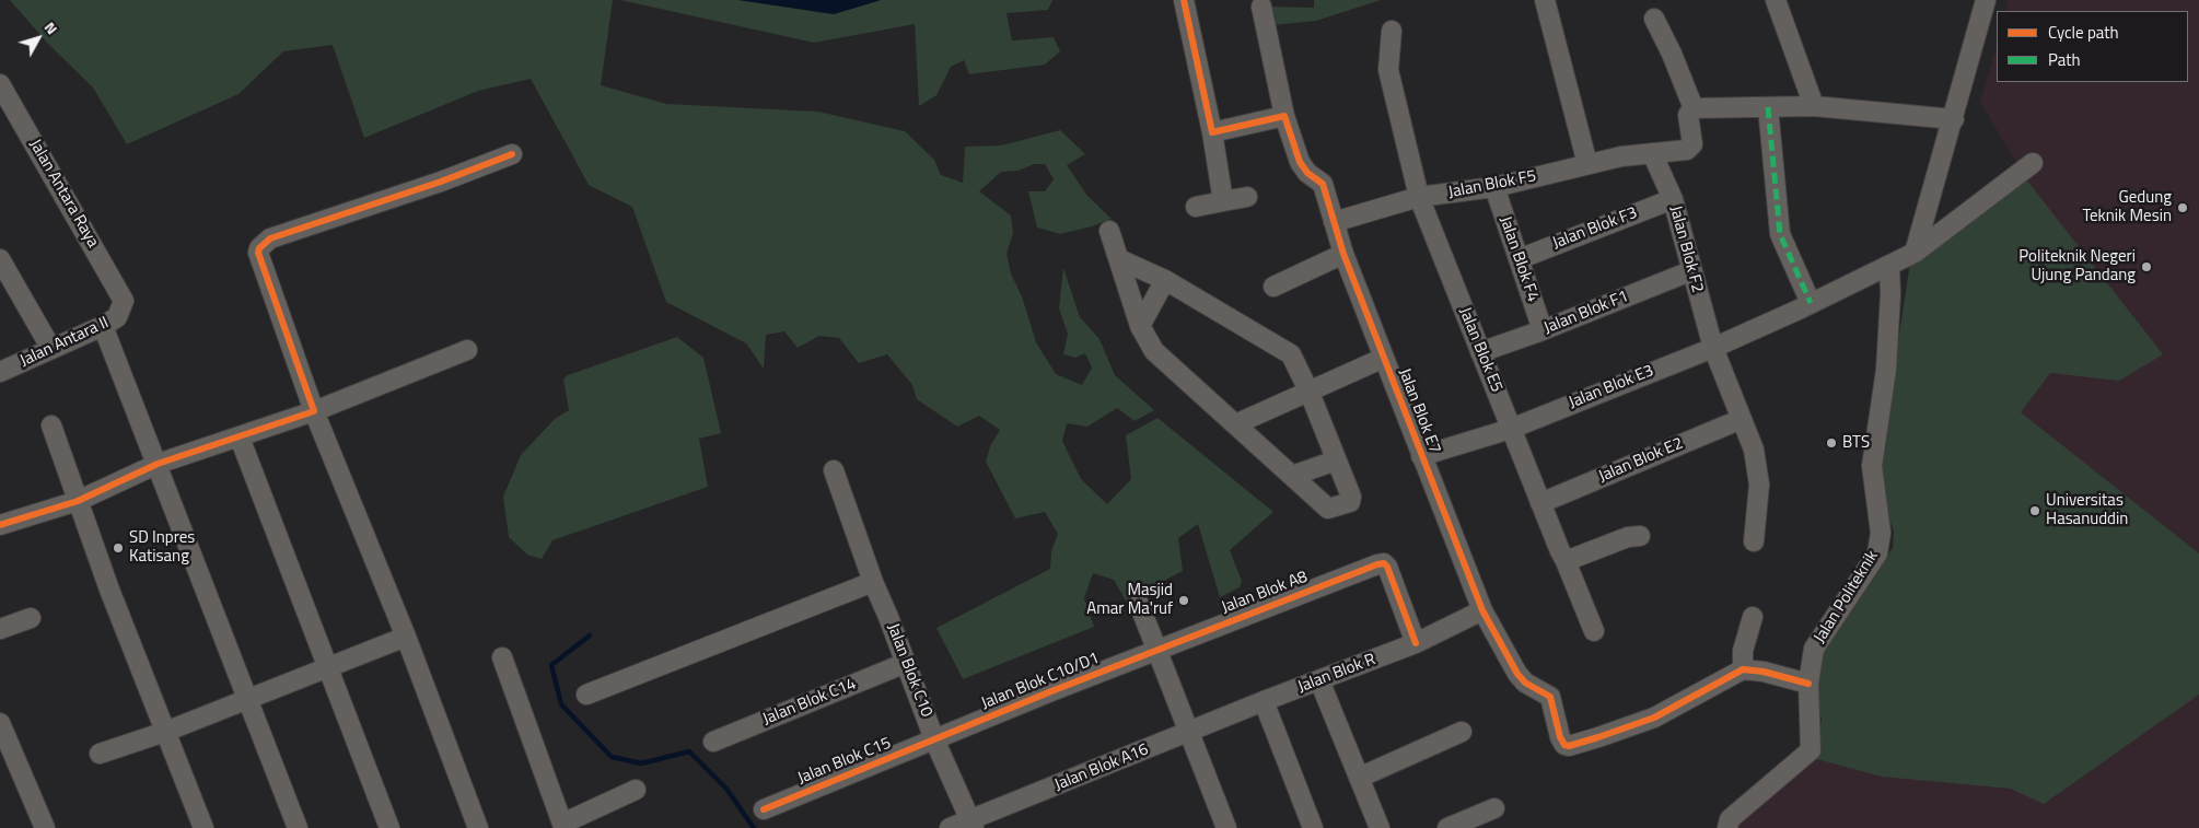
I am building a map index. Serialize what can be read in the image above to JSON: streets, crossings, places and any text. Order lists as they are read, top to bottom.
{
  "streets": {
    "street": [
      "Jalan Blok F5",
      "Jalan Antara Raya",
      "Jalan Blok F3",
      "Jalan Blok F2",
      "Jalan Blok F4",
      "Jalan Blok F1",
      "Jalan Antara II",
      "Jalan Blok E5",
      "Jalan Blok E3",
      "Jalan Blok E7",
      "Jalan Blok E2",
      "Jalan Blok A8",
      "Jalan Politeknik",
      "Jalan Blok C10",
      "Jalan Blok R",
      "Jalan Blok C10/D1",
      "Jalan Blok C14",
      "Jalan Blok C15",
      "Jalan Blok A16"
    ]
  },
  "crossings": [
    ["Jalan Blok F5", "Jalan Blok F2"],
    ["Jalan Blok F5", "Jalan Blok F4"],
    ["Jalan Blok F5", "Jalan Blok E5"],
    ["Jalan Blok F5", "Jalan Blok E7"],
    ["Jalan Antara Raya", "Jalan Antara II"],
    ["Jalan Blok F3", "Jalan Blok F2"],
    ["Jalan Blok F3", "Jalan Blok F4"],
    ["Jalan Blok F2", "Jalan Blok F1"],
    ["Jalan Blok F2", "Jalan Blok E3"],
    ["Jalan Blok F2", "Jalan Blok E2"],
    ["Jalan Blok F4", "Jalan Blok F1"],
    ["Jalan Blok F1", "Jalan Blok E5"],
    ["Jalan Blok E5", "Jalan Blok E3"],
    ["Jalan Blok E5", "Jalan Blok E2"],
    ["Jalan Blok E3", "Jalan Blok E7"],
    ["Jalan Blok E3", "Jalan Politeknik"],
    ["Jalan Blok E7", "Jalan Blok R"],
    ["Jalan Blok A8", "Jalan Blok R"],
    ["Jalan Blok A8", "Jalan Blok C10/D1"],
    ["Jalan Blok C10", "Jalan Blok C10/D1"],
    ["Jalan Blok C10", "Jalan Blok C14"],
    ["Jalan Blok C10", "Jalan Blok C15"],
    ["Jalan Blok C10", "Jalan Blok A16"],
    ["Jalan Blok R", "Jalan Blok A16"],
    ["Jalan Blok C10/D1", "Jalan Blok C15"]
  ],
  "places": [
    "Gedung Teknik Mesin",
    "Politeknik Negeri Ujung Pandang",
    "BTS",
    "Universitas Hasanuddin",
    "SD Inpres Katisang",
    "Masjid Amar Ma'ruf"
  ],
  "legend": ["Cycle path", "Path"],
  "north": "top right"
}
